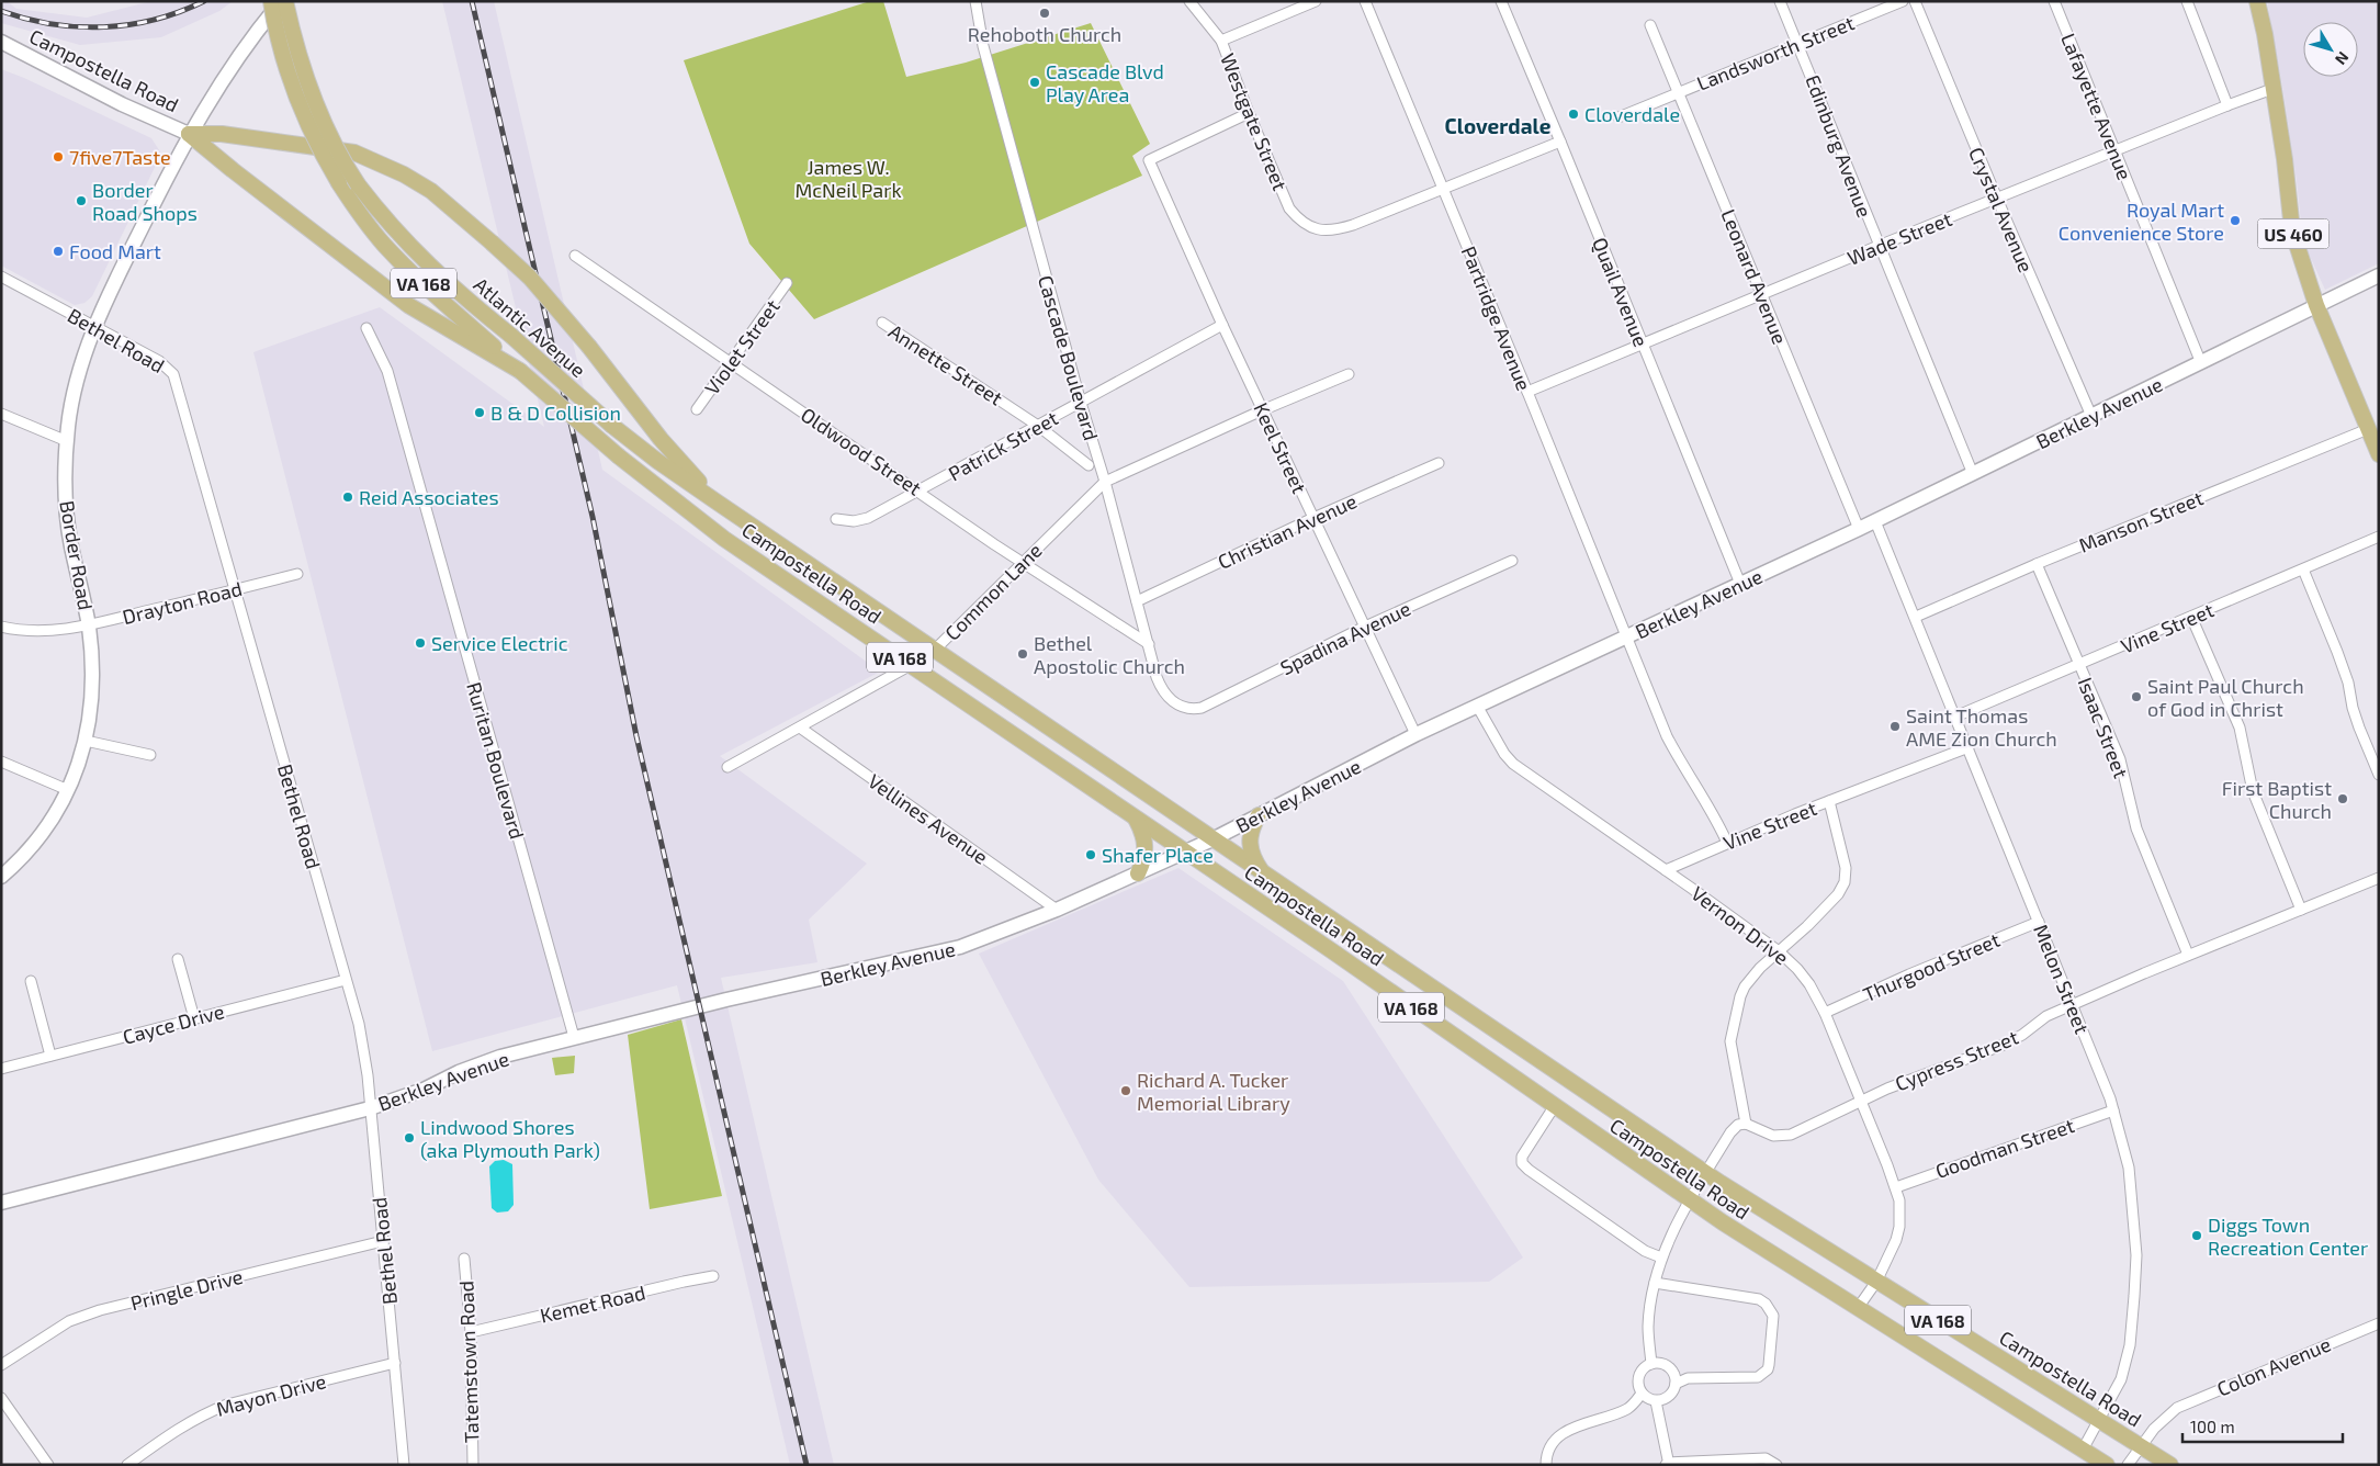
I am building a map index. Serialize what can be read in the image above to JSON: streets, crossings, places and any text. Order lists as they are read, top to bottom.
{
  "streets": {
    "main road": [
      "Campostella Road",
      "US 460",
      "VA 168",
      "Atlantic Avenue"
    ],
    "street": [
      "Landsworth Street",
      "Lafayette Avenue",
      "Westgate Street",
      "Edinburg Avenue",
      "Crystal Avenue",
      "Wade Street",
      "Leonard Avenue",
      "Quail Avenue",
      "Partridge Avenue",
      "Bethel Road",
      "Violet Street",
      "Cascade Boulevard",
      "Annette Street",
      "Berkley Avenue",
      "Patrick Street",
      "Keel Street",
      "Oldwood Street",
      "Manson Street",
      "Christian Avenue",
      "Border Road",
      "Common Lane",
      "Drayton Road",
      "Vine Street",
      "Spadina Avenue",
      "Isaac Street",
      "Ruritan Boulevard",
      "Vellines Avenue",
      "Vernon Drive",
      "Thurgood Street",
      "Melon Street",
      "Cayce Drive",
      "Cypress Street",
      "Goodman Street",
      "Pringle Drive",
      "Kemet Road",
      "Tatemstown Road",
      "Colon Avenue",
      "Mayon Drive"
    ]
  },
  "crossings": [
    ["Landsworth Street", "Edinburg Avenue"],
    ["Landsworth Street", "Leonard Avenue"],
    ["Campostella Road", "Atlantic Avenue"],
    ["Campostella Road", "Berkley Avenue"],
    ["Campostella Road", "Border Road"],
    ["Campostella Road", "Common Lane"],
    ["Campostella Road", "Vernon Drive"],
    ["Campostella Road", "Melon Street"],
    ["Campostella Road", "Colon Avenue"],
    ["Lafayette Avenue", "Wade Street"],
    ["Lafayette Avenue", "Berkley Avenue"],
    ["Westgate Street", "Partridge Avenue"],
    ["Westgate Street", "Keel Street"],
    ["Edinburg Avenue", "Wade Street"],
    ["Edinburg Avenue", "Berkley Avenue"],
    ["Crystal Avenue", "Wade Street"],
    ["Crystal Avenue", "Berkley Avenue"],
    ["US 460", "Wade Street"],
    ["US 460", "Berkley Avenue"],
    ["US 460", "Manson Street"],
    ["Wade Street", "Leonard Avenue"],
    ["Wade Street", "Quail Avenue"],
    ["Wade Street", "Partridge Avenue"],
    ["Leonard Avenue", "Berkley Avenue"],
    ["Quail Avenue", "Berkley Avenue"],
    ["Partridge Avenue", "Berkley Avenue"],
    ["Partridge Avenue", "Vine Street"],
    ["Atlantic Avenue", "Border Road"],
    ["Bethel Road", "Berkley Avenue"],
    ["Bethel Road", "Border Road"],
    ["Bethel Road", "Drayton Road"],
    ["Bethel Road", "Cayce Drive"],
    ["Bethel Road", "Pringle Drive"],
    ["Bethel Road", "Mayon Drive"],
    ["Violet Street", "Oldwood Street"],
    ["Cascade Boulevard", "Patrick Street"],
    ["Cascade Boulevard", "Oldwood Street"],
    ["Cascade Boulevard", "Christian Avenue"],
    ["Cascade Boulevard", "Common Lane"],
    ["Cascade Boulevard", "Spadina Avenue"],
    ["Annette Street", "Patrick Street"],
    ["Berkley Avenue", "Keel Street"],
    ["Berkley Avenue", "Ruritan Boulevard"],
    ["Berkley Avenue", "Vellines Avenue"],
    ["Berkley Avenue", "Vernon Drive"],
    ["Berkley Avenue", "Melon Street"],
    ["Patrick Street", "Keel Street"],
    ["Patrick Street", "Oldwood Street"],
    ["Keel Street", "Christian Avenue"],
    ["Keel Street", "Common Lane"],
    ["Keel Street", "Spadina Avenue"],
    ["Oldwood Street", "Common Lane"],
    ["Manson Street", "Isaac Street"],
    ["Manson Street", "Melon Street"],
    ["Border Road", "Drayton Road"],
    ["Common Lane", "Vellines Avenue"],
    ["Vine Street", "Isaac Street"],
    ["Vine Street", "Vernon Drive"],
    ["Vine Street", "Melon Street"],
    ["Isaac Street", "Cypress Street"],
    ["Vernon Drive", "Thurgood Street"],
    ["Vernon Drive", "Cypress Street"],
    ["Vernon Drive", "Goodman Street"],
    ["Thurgood Street", "Melon Street"],
    ["Melon Street", "Cypress Street"],
    ["Melon Street", "Goodman Street"],
    ["Kemet Road", "Tatemstown Road"]
  ],
  "districts": ["Cloverdale"],
  "parks": ["James W. McNeil Park"],
  "places": [
    "Rehoboth Church",
    "Cascade Blvd Play Area",
    "Cloverdale",
    "7five7Taste",
    "Border Road Shops",
    "Royal Mart Convenience Store",
    "Food Mart",
    "B & D Collision",
    "Reid Associates",
    "Service Electric",
    "Bethel Apostolic Church",
    "Saint Paul Church of God in Christ",
    "Saint Thomas AME Zion Church",
    "First Baptist Church",
    "Shafer Place",
    "Richard A. Tucker Memorial Library",
    "Lindwood Shores (aka Plymouth Park)",
    "Diggs Town Recreation Center"
  ],
  "scale_bar": "100 m",
  "north": "bottom right"
}
